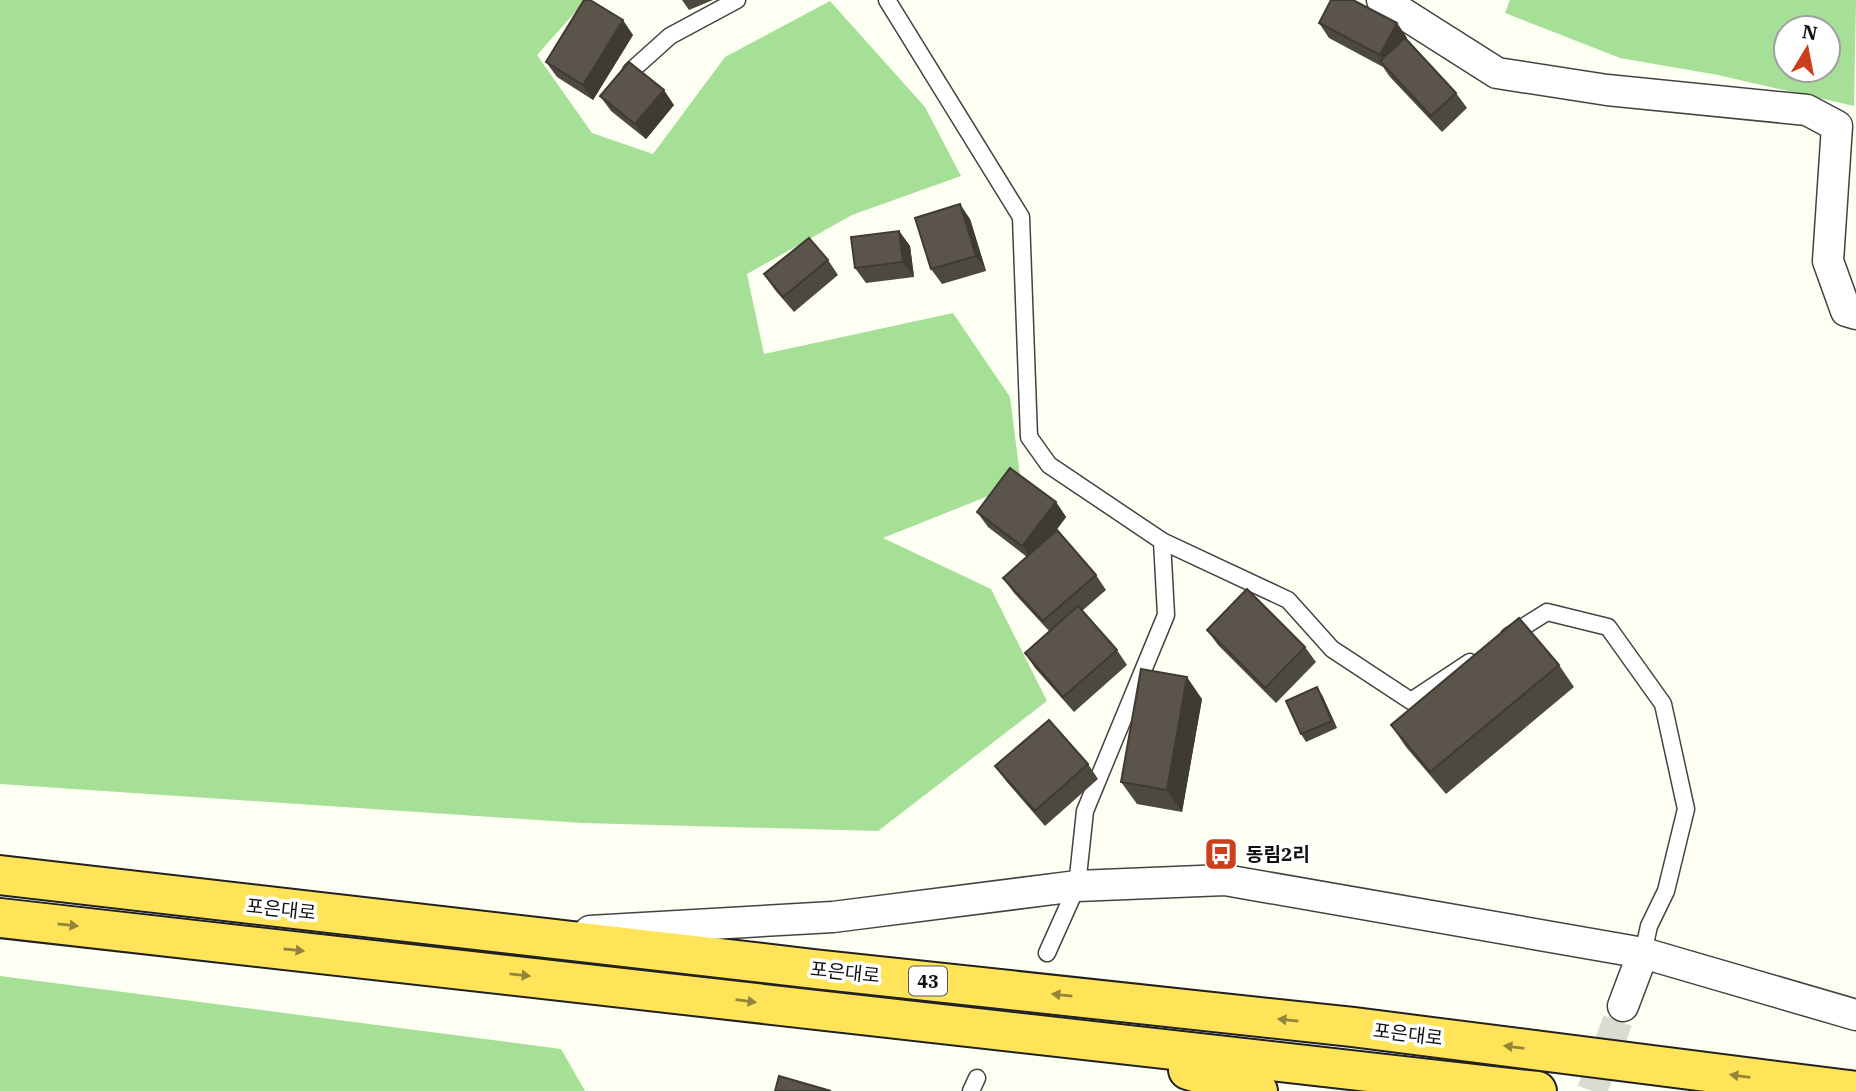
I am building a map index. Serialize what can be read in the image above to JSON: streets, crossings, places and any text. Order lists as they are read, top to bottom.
{
  "streets": {
    "highway": ["포은대로", "43"]
  },
  "places": {
    "bus stop": ["동림2리"]
  },
  "north": "top"
}
